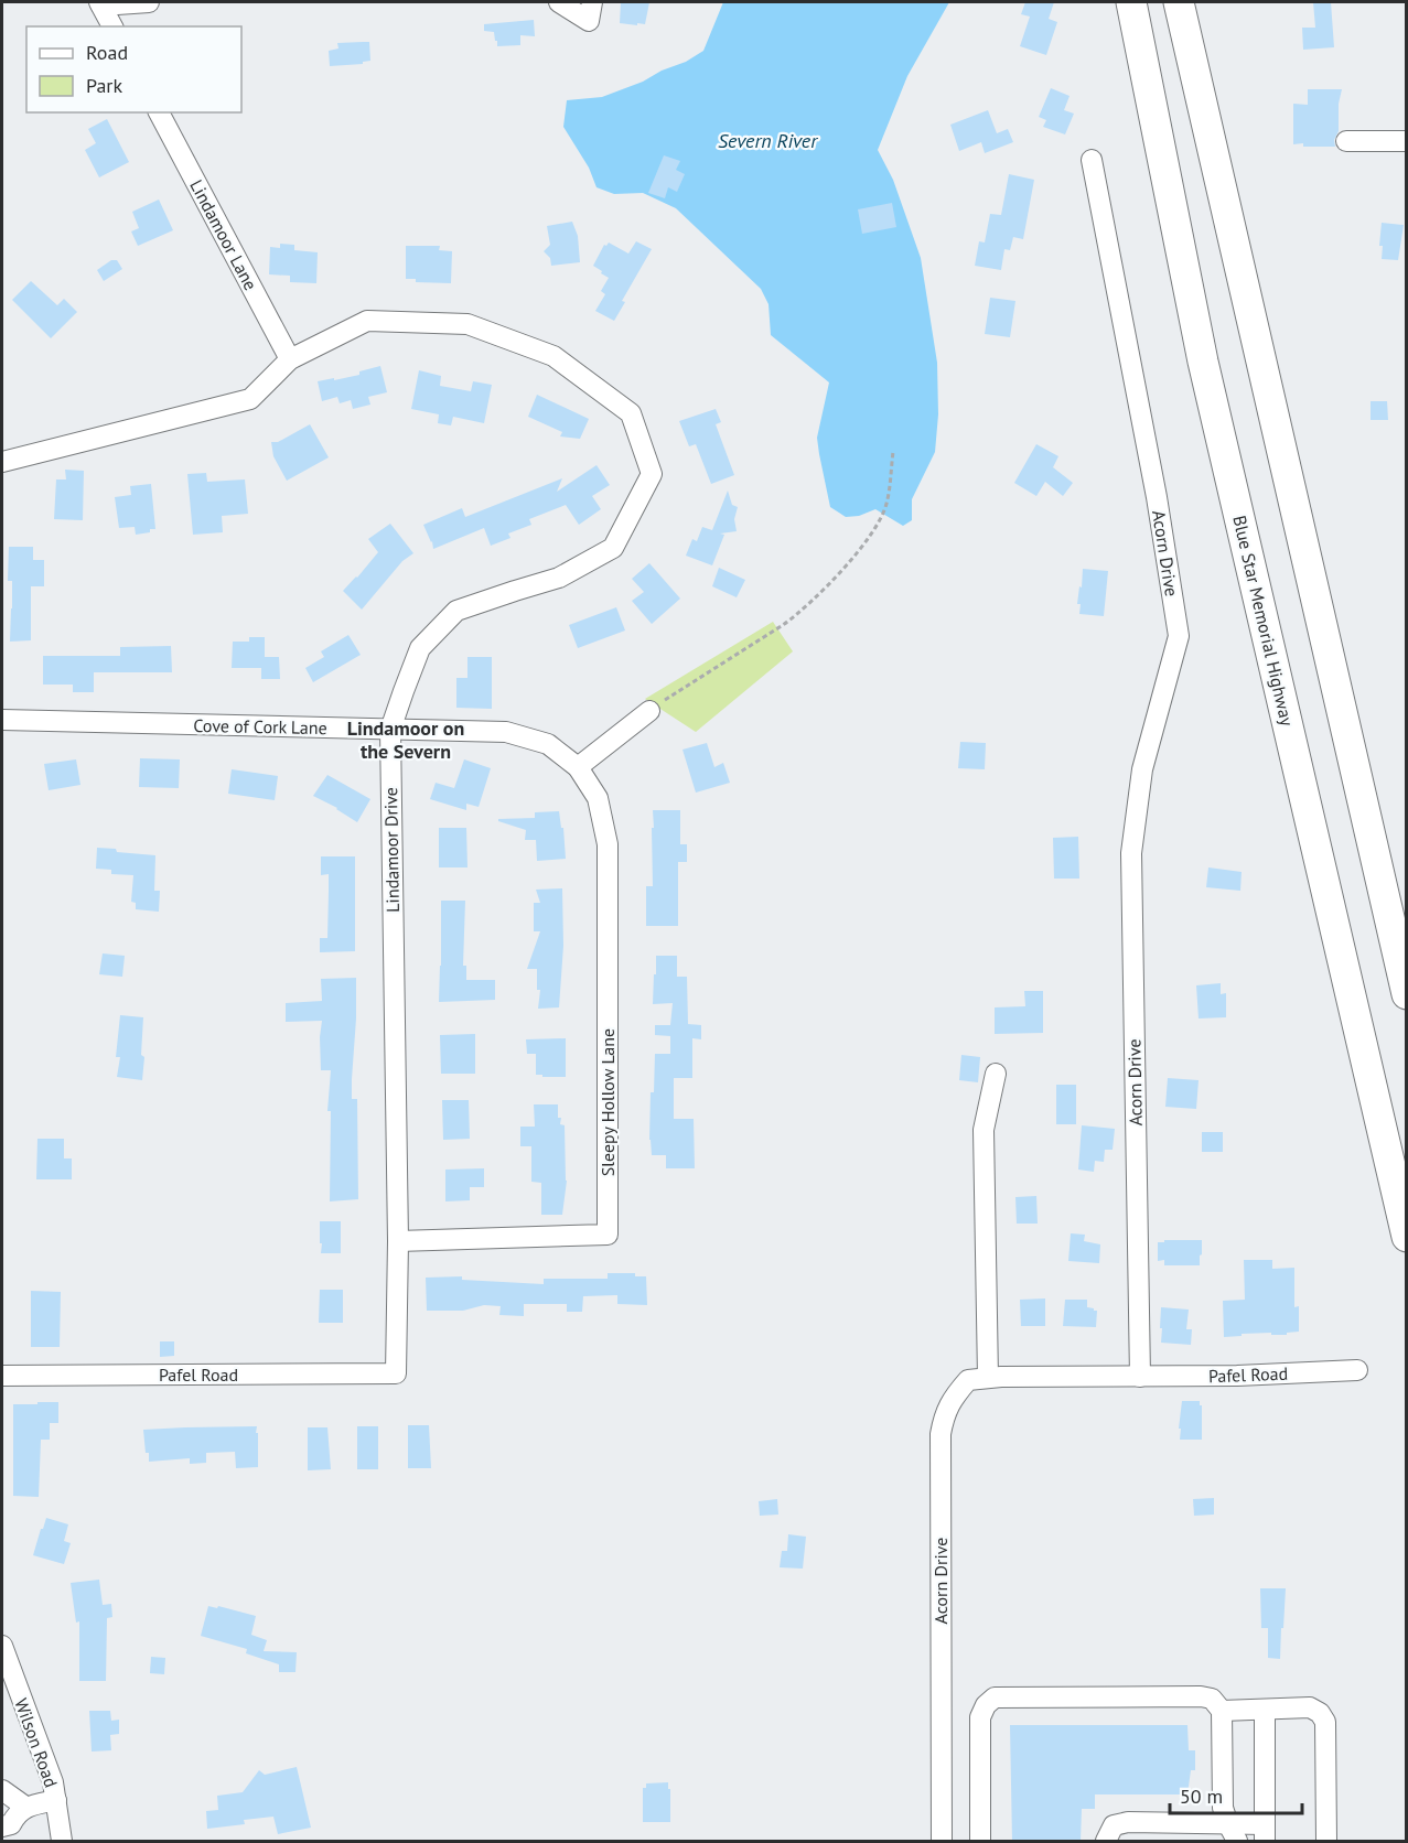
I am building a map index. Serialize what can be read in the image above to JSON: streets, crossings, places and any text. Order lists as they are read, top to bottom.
{
  "streets": {
    "highway": ["Blue Star Memorial Highway"],
    "street": [
      "Lindamoor Lane",
      "Acorn Drive",
      "Cove of Cork Lane",
      "Lindamoor Drive",
      "Sleepy Hollow Lane",
      "Pafel Road",
      "Wilson Road"
    ]
  },
  "crossings": [
    ["Lindamoor Lane", "Lindamoor Drive"],
    ["Acorn Drive", "Pafel Road"],
    ["Cove of Cork Lane", "Lindamoor Drive"],
    ["Cove of Cork Lane", "Sleepy Hollow Lane"],
    ["Lindamoor Drive", "Sleepy Hollow Lane"],
    ["Lindamoor Drive", "Pafel Road"]
  ],
  "districts": ["Lindamoor on the Severn"],
  "water": ["Severn River"],
  "legend": ["Road", "Park"],
  "scale_bar": "50 m"
}
